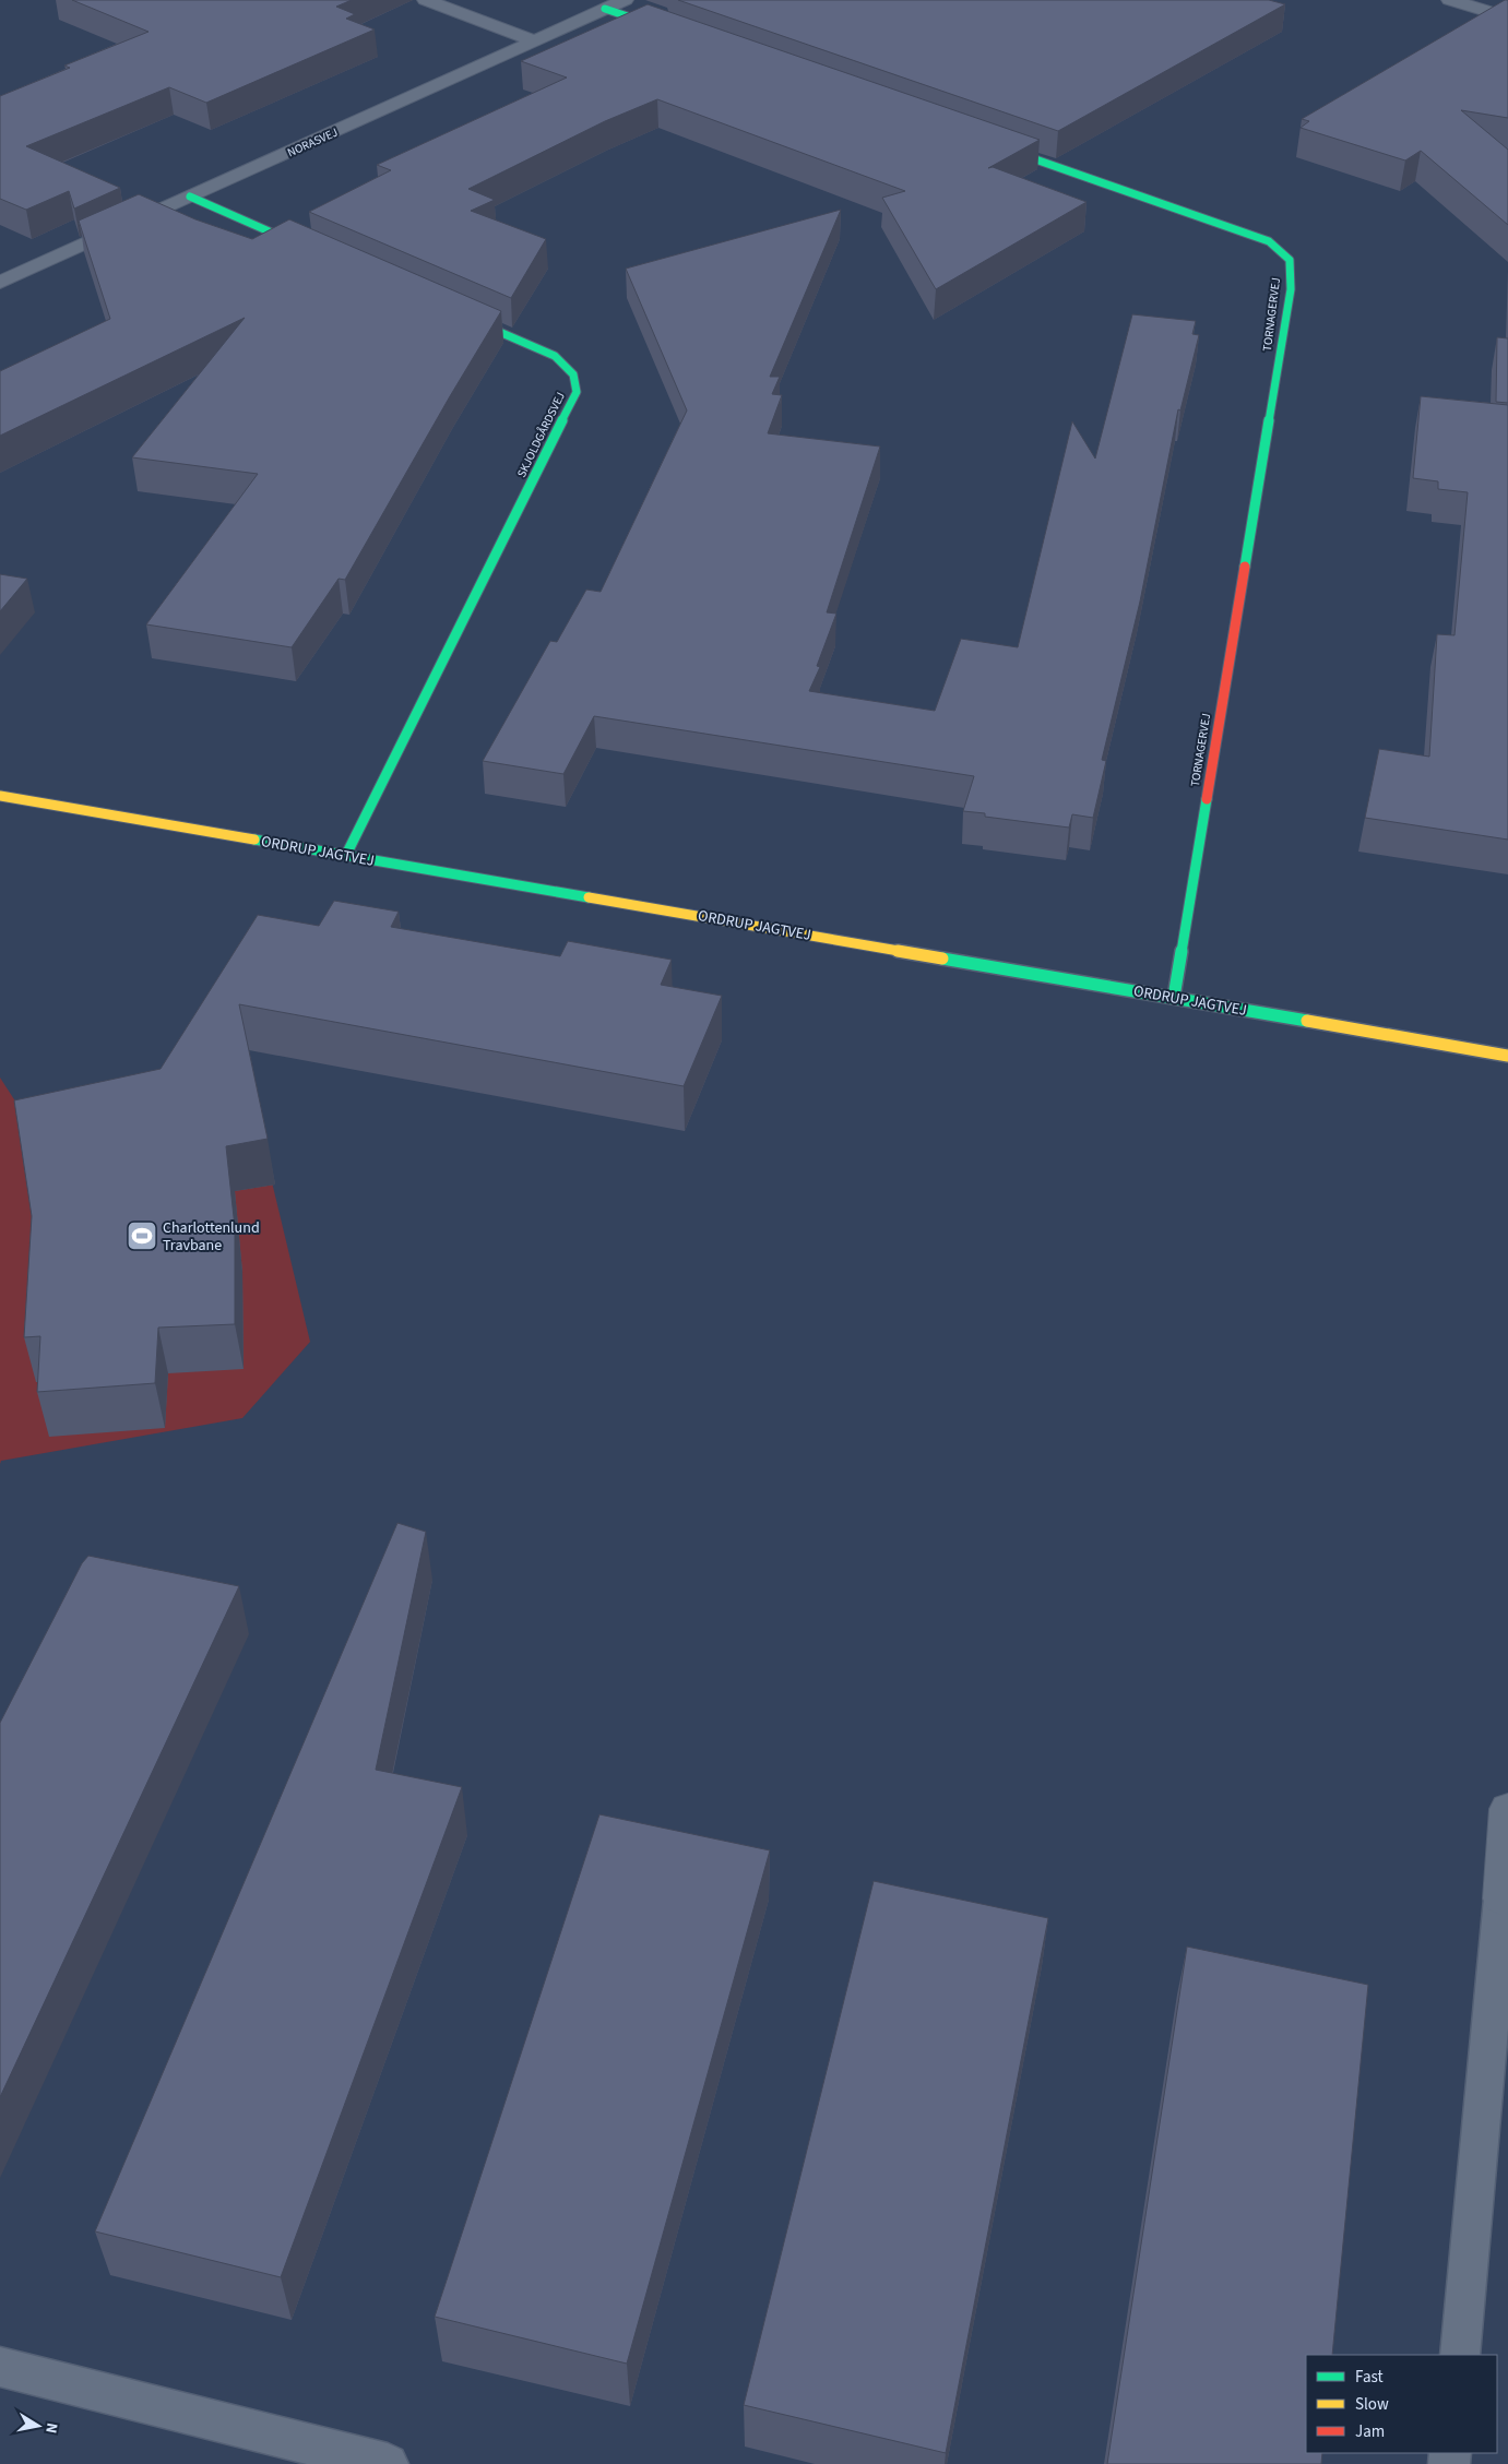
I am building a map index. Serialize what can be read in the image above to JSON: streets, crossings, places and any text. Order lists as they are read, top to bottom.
{
  "streets": {
    "street": [
      "NORASVEJ",
      "TORNAGERVEJ",
      "SKJOLDGÅRDSVEJ",
      "ORDRUP JAGTVEJ"
    ]
  },
  "crossings": [
    ["TORNAGERVEJ", "ORDRUP JAGTVEJ"],
    ["SKJOLDGÅRDSVEJ", "ORDRUP JAGTVEJ"]
  ],
  "places": {
    "sports": ["Charlottenlund Travbane"]
  },
  "legend": ["Fast", "Slow", "Jam"],
  "north": "right"
}
